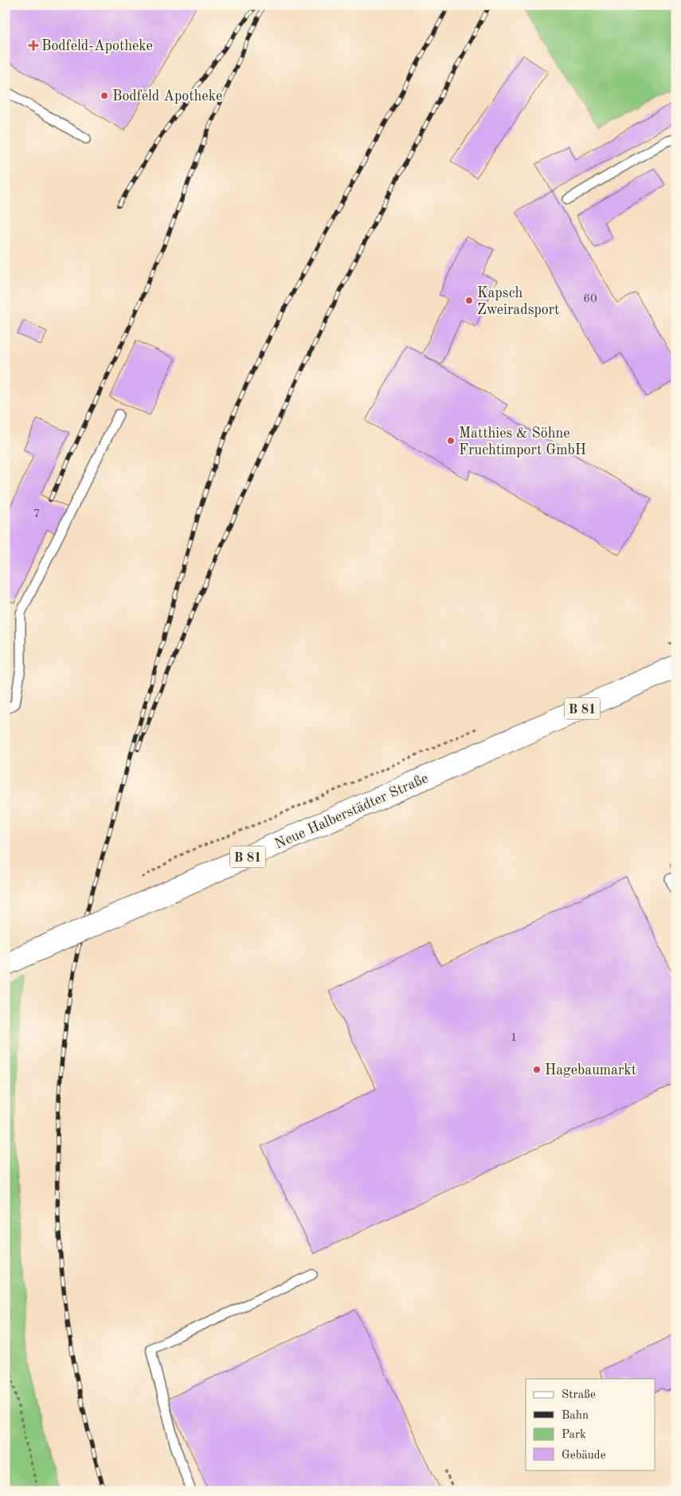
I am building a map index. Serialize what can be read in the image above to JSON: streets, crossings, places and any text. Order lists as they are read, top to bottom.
{
  "streets": {
    "main road": ["B 81", "Neue Halberstädter Straße"]
  },
  "places": {
    "health": ["Bodfeld-Apotheke"],
    "other": [
      "Bodfeld Apotheke",
      "Kapsch Zweiradsport",
      "Matthies & Söhne Fruchtimport GmbH",
      "Hagebaumarkt"
    ]
  },
  "house_numbers": ["60", "7", "1"],
  "legend": [
    "Straße",
    "Bahn",
    "Park",
    "Gebäude"
  ]
}
